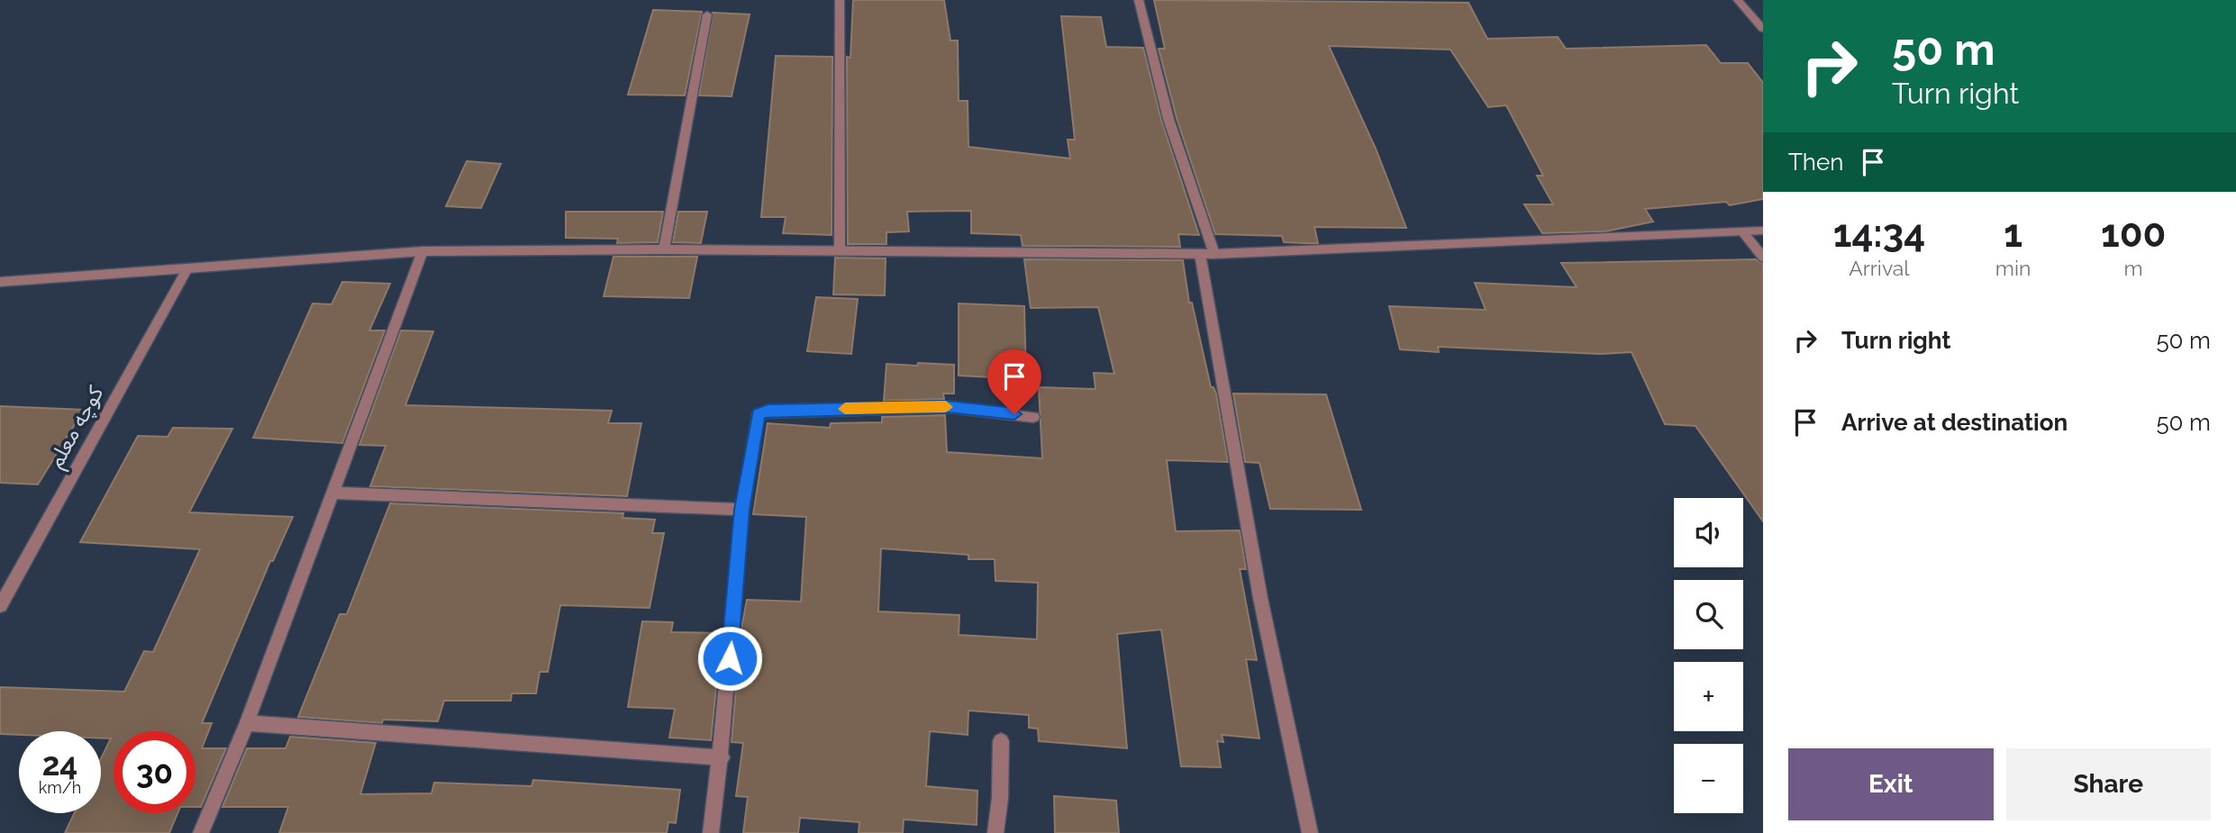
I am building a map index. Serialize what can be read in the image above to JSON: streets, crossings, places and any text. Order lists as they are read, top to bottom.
{
  "streets": {
    "street": ["کوچه معلم"]
  },
  "page": {
    "turn": ["50 m", "Turn right"],
    "then": "Then",
    "eta": [
      "14:34",
      "Arrival",
      "1",
      "min",
      "100",
      "m"
    ],
    "list": [
      {
        "name": "Turn right",
        "value": "50 m"
      },
      {
        "name": "Arrive at destination",
        "value": "50 m"
      }
    ],
    "map_buttons": ["+", "−"],
    "speed": "24 km/h",
    "limit": "30",
    "buttons": ["Exit", "Share"]
  }
}
